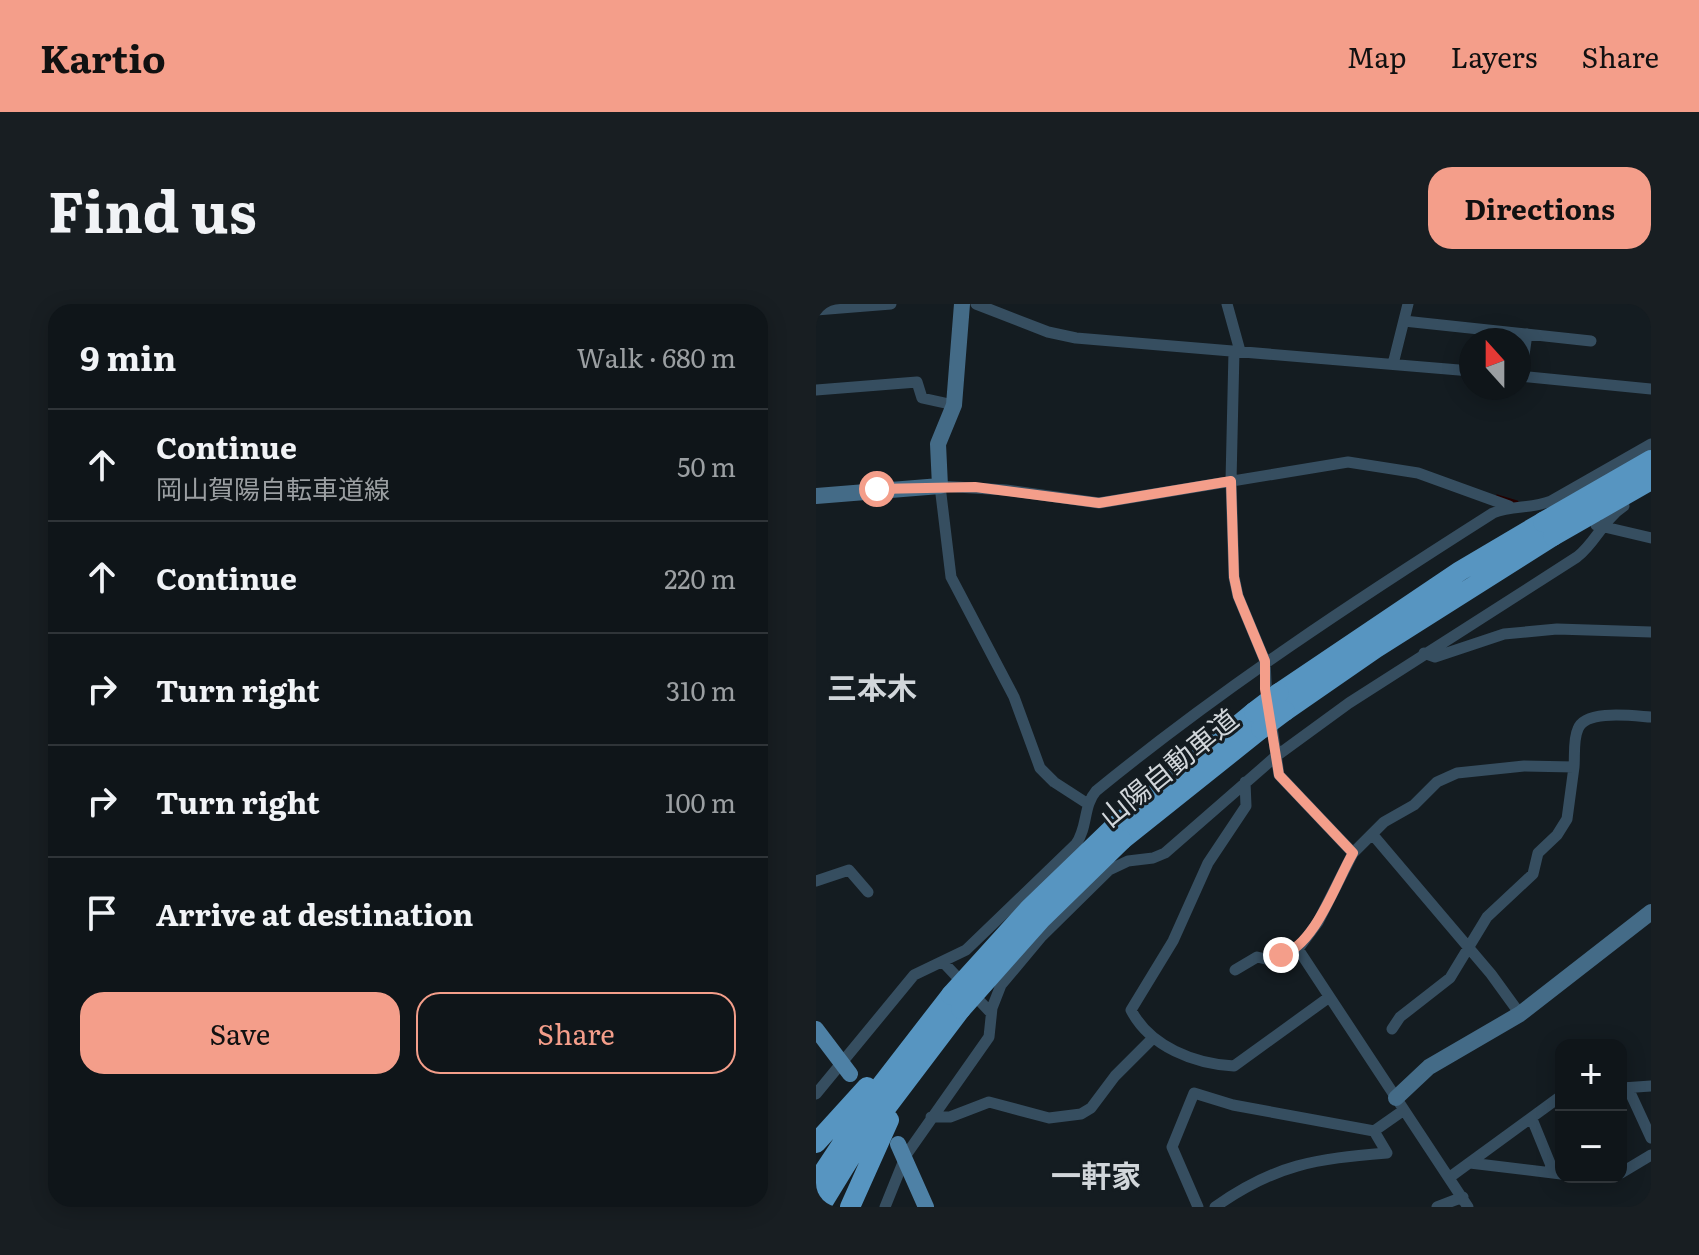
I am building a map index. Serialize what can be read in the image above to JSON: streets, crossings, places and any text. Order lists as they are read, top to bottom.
{
  "streets": {
    "highway": ["山陽自動車道"]
  },
  "districts": ["三本木", "一軒家"],
  "north": "top",
  "page": {
    "header": "Kartio",
    "nav": ["Map", "Layers", "Share"],
    "title": "Find us",
    "buttons": [
      "Directions",
      ["Save", "Share"]
    ],
    "heading": ["9 min", "Walk · 680 m"],
    "list": [
      ["Continue", "岡山賀陽自転車道線", "50 m"],
      ["Continue", "220 m"],
      ["Turn right", "310 m"],
      ["Turn right", "100 m"],
      "Arrive at destination"
    ],
    "map_buttons": ["+", "−"]
  }
}
